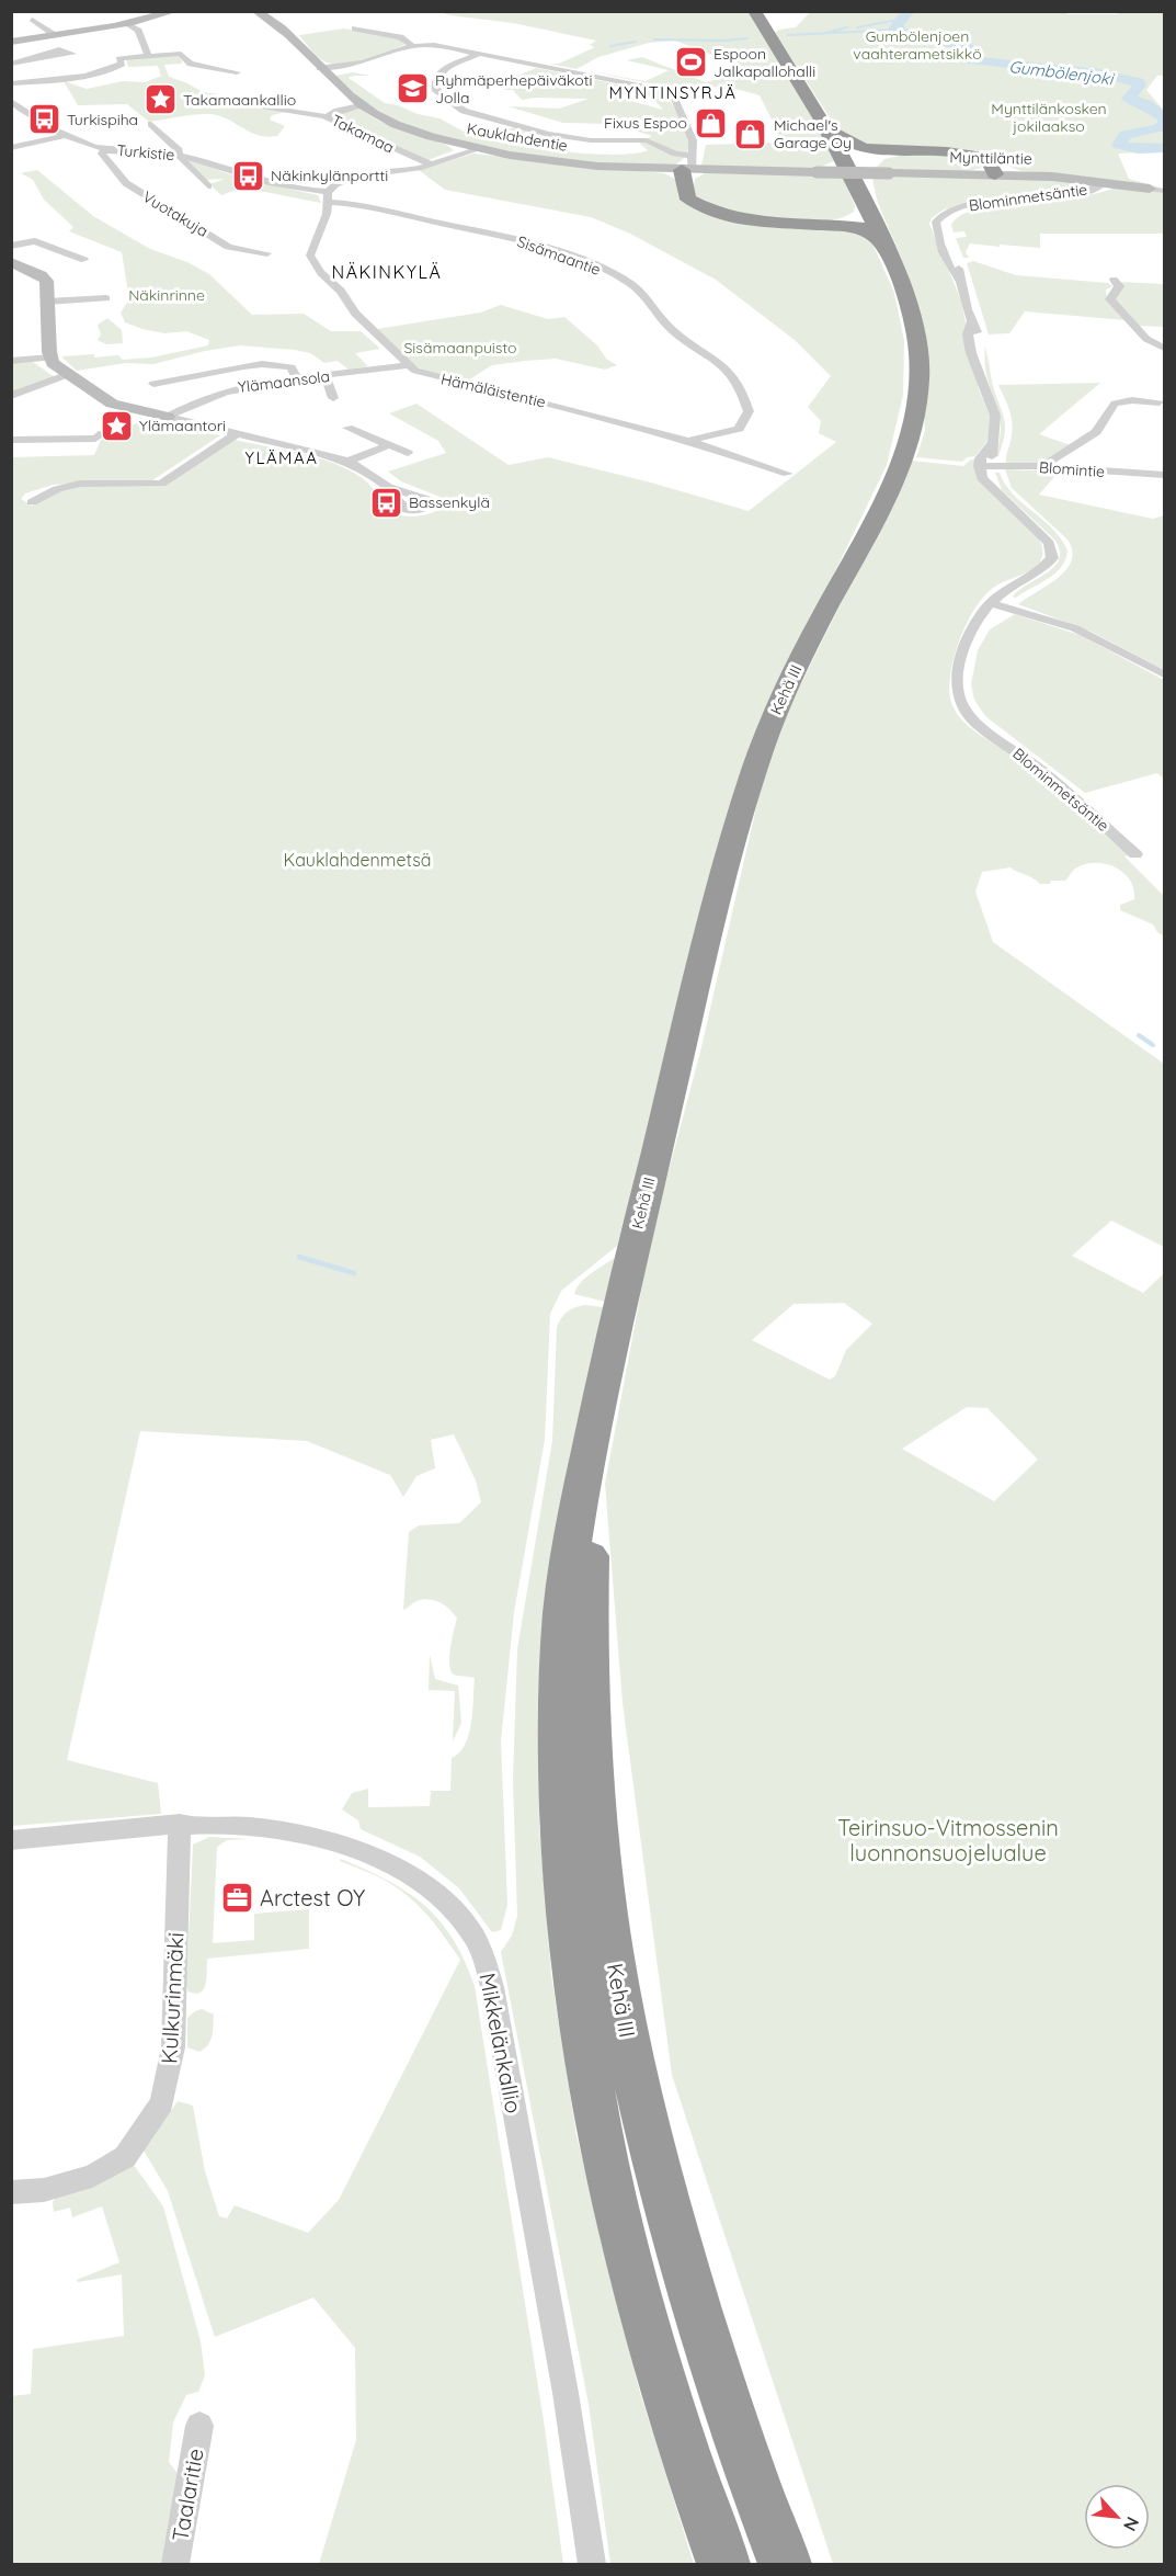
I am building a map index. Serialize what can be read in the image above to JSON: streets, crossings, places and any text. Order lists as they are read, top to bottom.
{
  "streets": {
    "highway": ["Kehä III"],
    "street": [
      "Takamaa",
      "Kauklahdentie",
      "Turkistie",
      "Mynttiläntie",
      "Blominmetsäntie",
      "Vuotakuja",
      "Sisämaantie",
      "Ylämaansola",
      "Hämäläistentie",
      "Blomintie",
      "Kulkurinmäki",
      "Mikkelänkallio",
      "Taalaritie"
    ]
  },
  "crossings": [
    ["Takamaa", "Kauklahdentie"],
    ["Kauklahdentie", "Mynttiläntie"],
    ["Turkistie", "Vuotakuja"],
    ["Turkistie", "Sisämaantie"],
    ["Turkistie", "Hämäläistentie"],
    ["Mynttiläntie", "Blominmetsäntie"],
    ["Blominmetsäntie", "Blomintie"],
    ["Sisämaantie", "Hämäläistentie"],
    ["Ylämaansola", "Hämäläistentie"],
    ["Kulkurinmäki", "Mikkelänkallio"]
  ],
  "districts": ["MYNTINSYRJÄ", "NÄKINKYLÄ", "YLÄMAA"],
  "water": ["Gumbölenjoki"],
  "parks": [
    "Gumbölenjoen vaahterametsikkö",
    "Mynttilänkosken jokilaakso",
    "Näkinrinne",
    "Sisämaanpuisto",
    "Kauklahdenmetsä",
    "Teirinsuo-Vitmossenin luonnonsuojelualue"
  ],
  "places": {
    "sports": ["Espoon Jalkapallohalli"],
    "school or university": ["Ryhmäperhepäiväkoti Jolla"],
    "place": ["Takamaankallio", "Ylämaantori"],
    "bus stop": ["Turkispiha", "Näkinkylänportti", "Bassenkylä"],
    "shop": ["Fixus Espoo", "Michael's Garage Oy"],
    "office": ["Arctest OY"]
  },
  "north": "bottom right"
}
